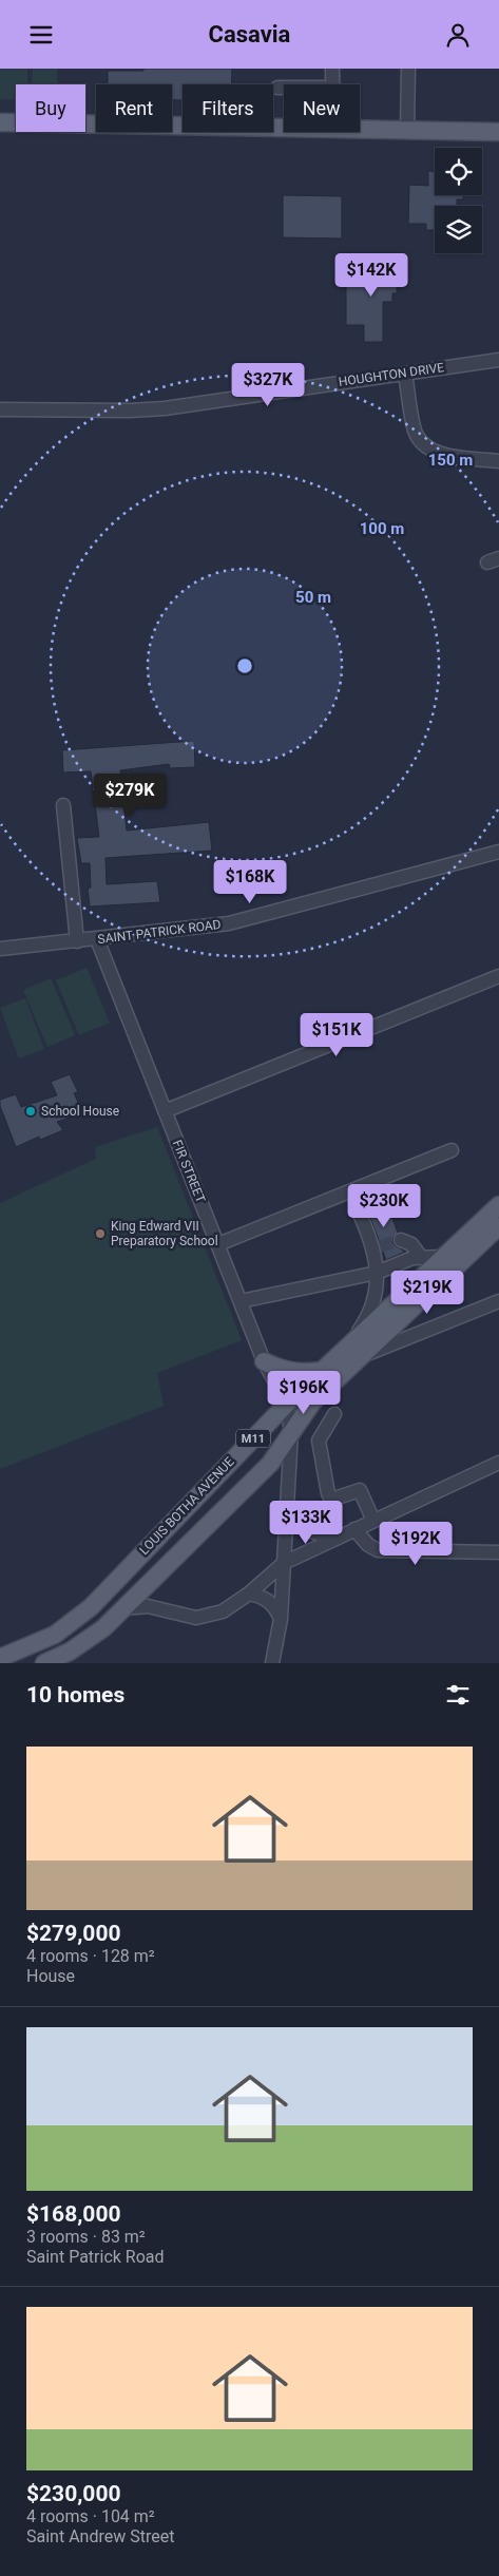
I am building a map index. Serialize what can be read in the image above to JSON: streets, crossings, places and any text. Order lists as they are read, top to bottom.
{
  "streets": {
    "main road": ["M11", "LOUIS BOTHA AVENUE"],
    "street": ["HOUGHTON DRIVE", "SAINT PATRICK ROAD", "FIR STREET"]
  },
  "crossings": [
    ["SAINT PATRICK ROAD", "FIR STREET"],
    ["FIR STREET", "LOUIS BOTHA AVENUE"]
  ],
  "places": ["School House", "King Edward VII Preparatory School"],
  "page": {
    "header": "Casavia",
    "chip": [
      "Buy",
      "Rent",
      "Filters",
      "New"
    ],
    "price": [
      "$142K",
      "$327K",
      "$279K",
      "$168K",
      "$151K",
      "$230K",
      "$219K",
      "$196K",
      "$133K",
      "$192K"
    ],
    "heading": "10 homes",
    "list": [
      {
        "name": "$279,000",
        "note": "4 rooms · 128 m² · House"
      },
      {
        "name": "$168,000",
        "note": "3 rooms · 83 m² · Saint Patrick Road"
      },
      {
        "name": "$230,000",
        "note": "4 rooms · 104 m² · Saint Andrew Street"
      }
    ]
  },
  "rings": ["150 m", "100 m", "50 m"]
}
